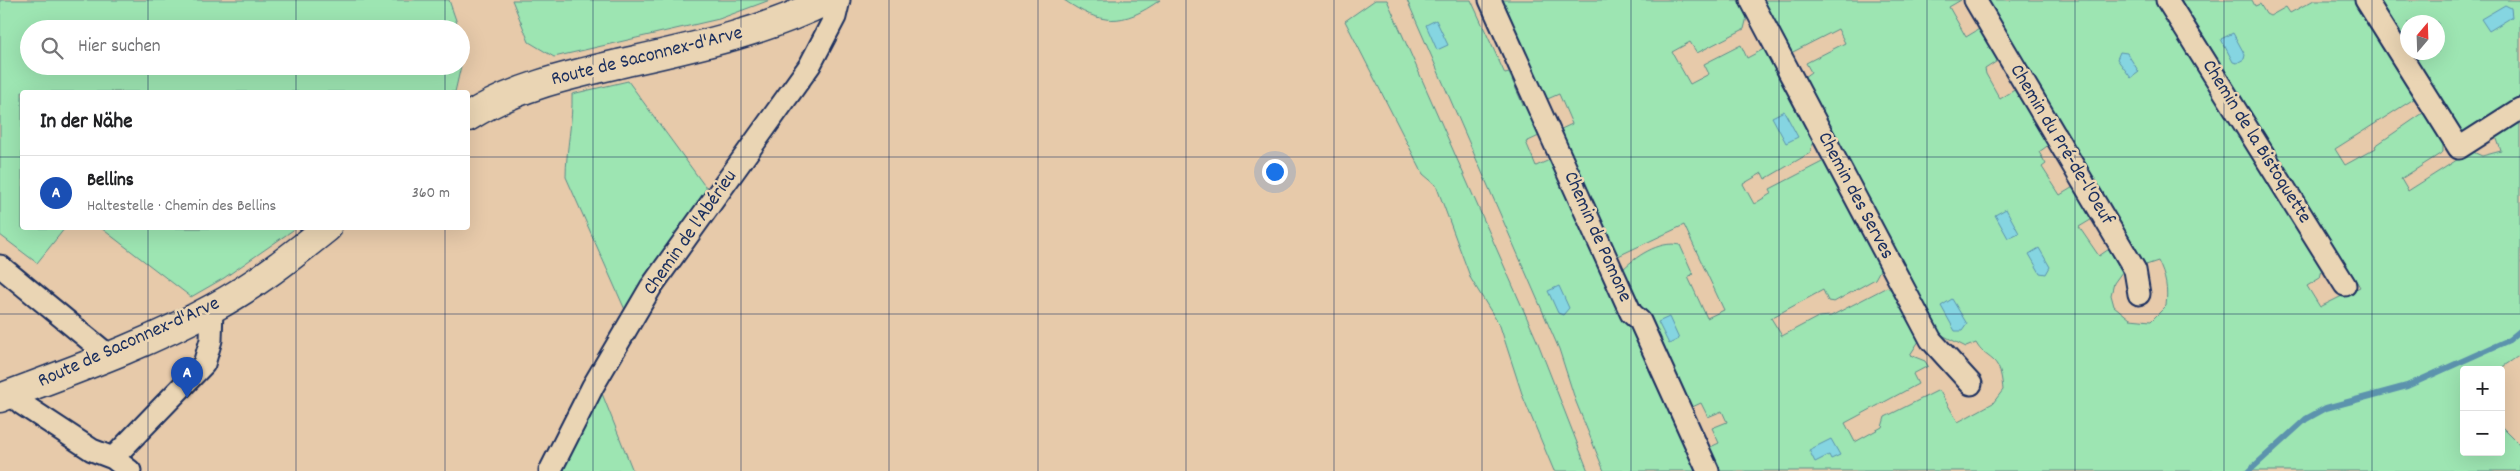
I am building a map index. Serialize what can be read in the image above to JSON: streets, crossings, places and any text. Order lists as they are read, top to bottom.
{
  "streets": {
    "street": [
      "Route de Saconnex-d'Arve",
      "Chemin de la Bistoquette",
      "Chemin du Pré-de-l'Oeuf",
      "Chemin des Serves",
      "Chemin de l'Abérieu",
      "Chemin de Pomone"
    ]
  },
  "north": "top",
  "page": {
    "search": "Hier suchen",
    "heading": "In der Nähe",
    "list": [
      {
        "mark": "A",
        "name": "Bellins",
        "note": "Haltestelle · Chemin des Bellins",
        "value": "360 m"
      }
    ],
    "pins": "A",
    "map_buttons": ["+", "−"]
  }
}
